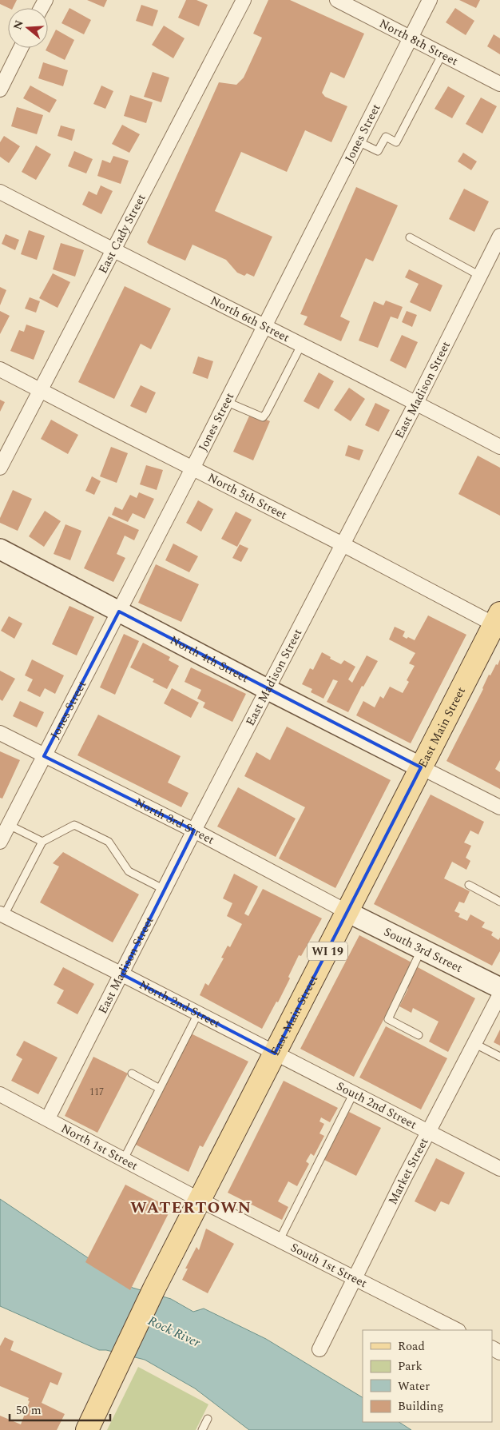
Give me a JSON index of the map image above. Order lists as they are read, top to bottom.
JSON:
{
  "streets": {
    "main road": ["East Main Street", "WI 19"],
    "street": [
      "North 8th Street",
      "Jones Street",
      "East Cady Street",
      "North 6th Street",
      "East Madison Street",
      "North 5th Street",
      "North 4th Street",
      "North 3rd Street",
      "South 3rd Street",
      "North 2nd Street",
      "South 2nd Street",
      "North 1st Street",
      "Market Street",
      "South 1st Street"
    ]
  },
  "crossings": [
    ["North 8th Street", "Jones Street"],
    ["Jones Street", "North 6th Street"],
    ["Jones Street", "North 5th Street"],
    ["Jones Street", "North 4th Street"],
    ["Jones Street", "North 3rd Street"],
    ["East Cady Street", "North 6th Street"],
    ["East Cady Street", "North 5th Street"],
    ["North 6th Street", "East Madison Street"],
    ["East Madison Street", "North 5th Street"],
    ["East Madison Street", "North 4th Street"],
    ["East Madison Street", "North 3rd Street"],
    ["East Madison Street", "North 2nd Street"],
    ["East Madison Street", "North 1st Street"],
    ["North 5th Street", "East Main Street"],
    ["North 4th Street", "East Main Street"],
    ["East Main Street", "North 3rd Street"],
    ["East Main Street", "South 3rd Street"],
    ["East Main Street", "North 2nd Street"],
    ["East Main Street", "South 2nd Street"],
    ["East Main Street", "North 1st Street"],
    ["East Main Street", "South 1st Street"],
    ["North 3rd Street", "South 3rd Street"],
    ["North 2nd Street", "South 2nd Street"],
    ["South 2nd Street", "Market Street"],
    ["North 1st Street", "South 1st Street"],
    ["Market Street", "South 1st Street"]
  ],
  "districts": ["WATERTOWN"],
  "water": ["Rock River"],
  "house_numbers": ["117"],
  "legend": [
    "Road",
    "Park",
    "Water",
    "Building"
  ],
  "scale_bar": "50 m",
  "north": "left"
}
